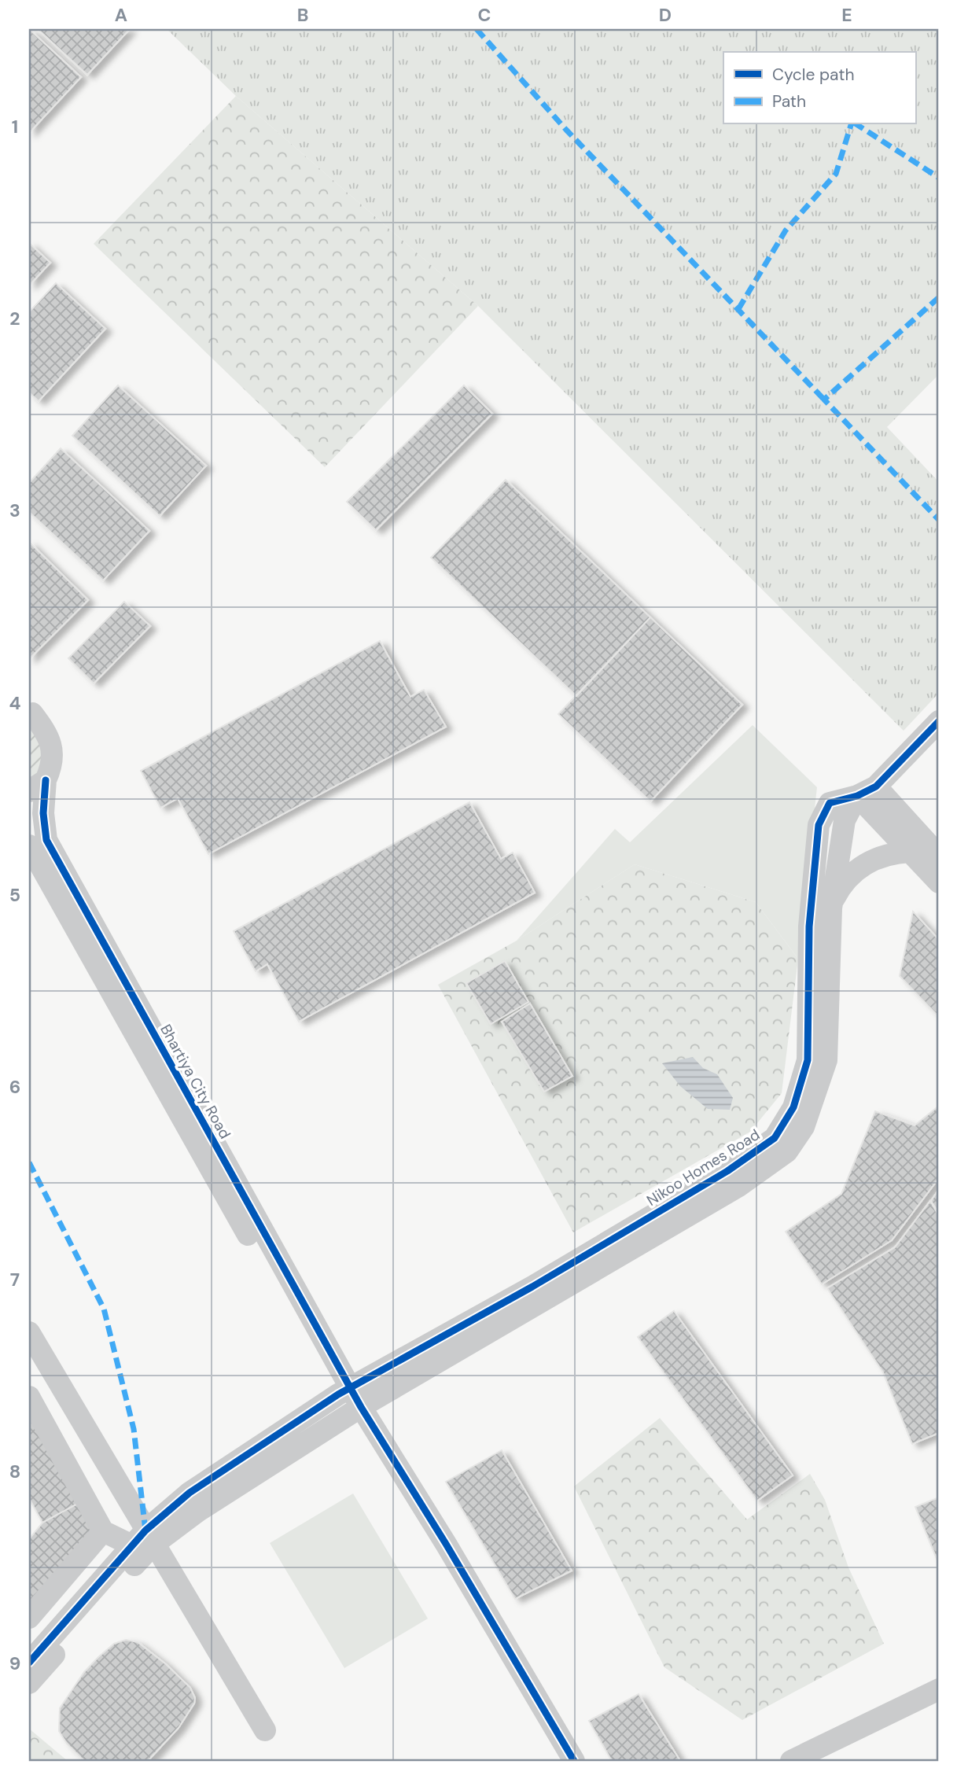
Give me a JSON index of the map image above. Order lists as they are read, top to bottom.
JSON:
{
  "streets": {
    "street": ["Bhartiya City Road", "Nikoo Homes Road"]
  },
  "crossings": [
    ["Bhartiya City Road", "Nikoo Homes Road"]
  ],
  "legend": ["Cycle path", "Path"],
  "grid": {
    "columns": [
      "A",
      "B",
      "C",
      "D",
      "E"
    ],
    "rows": [
      "1",
      "2",
      "3",
      "4",
      "5",
      "6",
      "7",
      "8",
      "9"
    ]
  }
}
